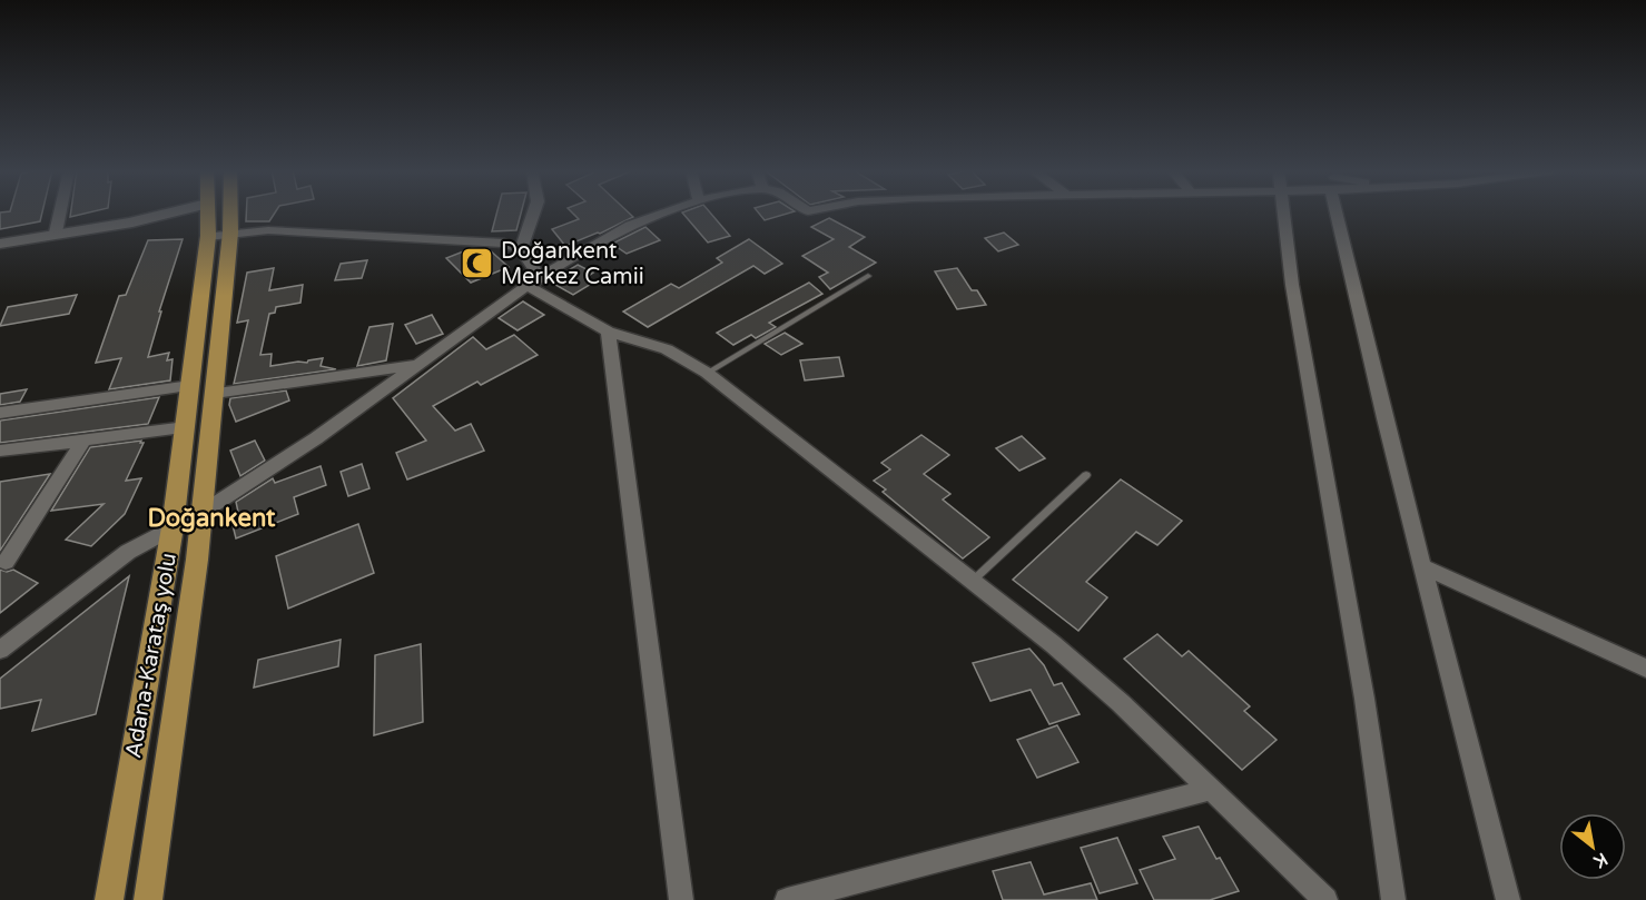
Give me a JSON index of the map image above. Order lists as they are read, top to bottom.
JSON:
{
  "streets": {
    "main road": ["Adana-Karataş yolu"]
  },
  "districts": ["Doğankent"],
  "places": {
    "mosque": ["Doğankent Merkez Camii"]
  },
  "north": "bottom right"
}
